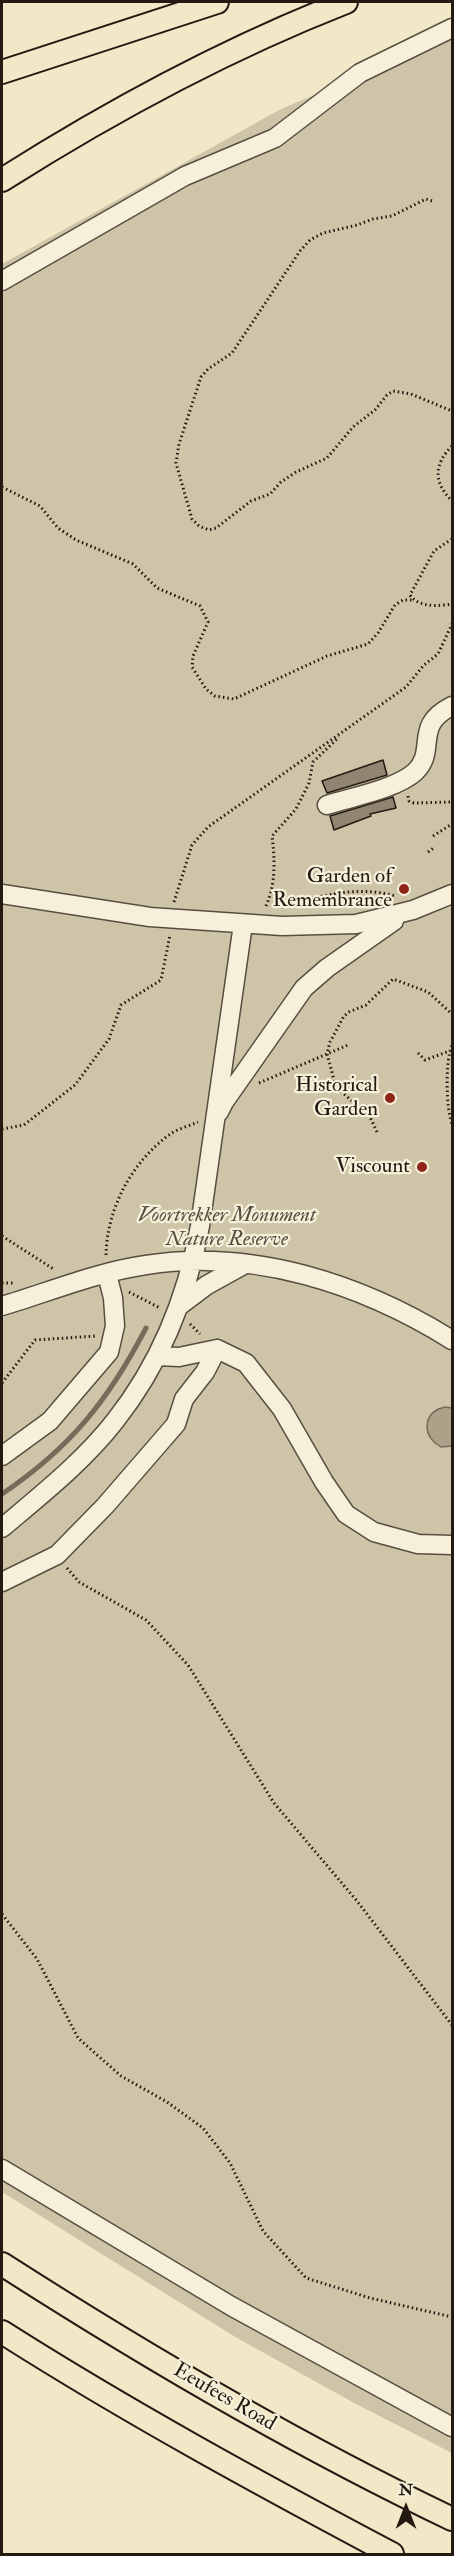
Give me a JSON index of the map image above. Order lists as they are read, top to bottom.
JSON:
{
  "streets": {
    "main road": ["Eeufees Road"]
  },
  "parks": ["Voortrekker Monument Nature Reserve"],
  "places": ["Garden of Remembrance", "Historical Garden", "Viscount"],
  "north": "top"
}
